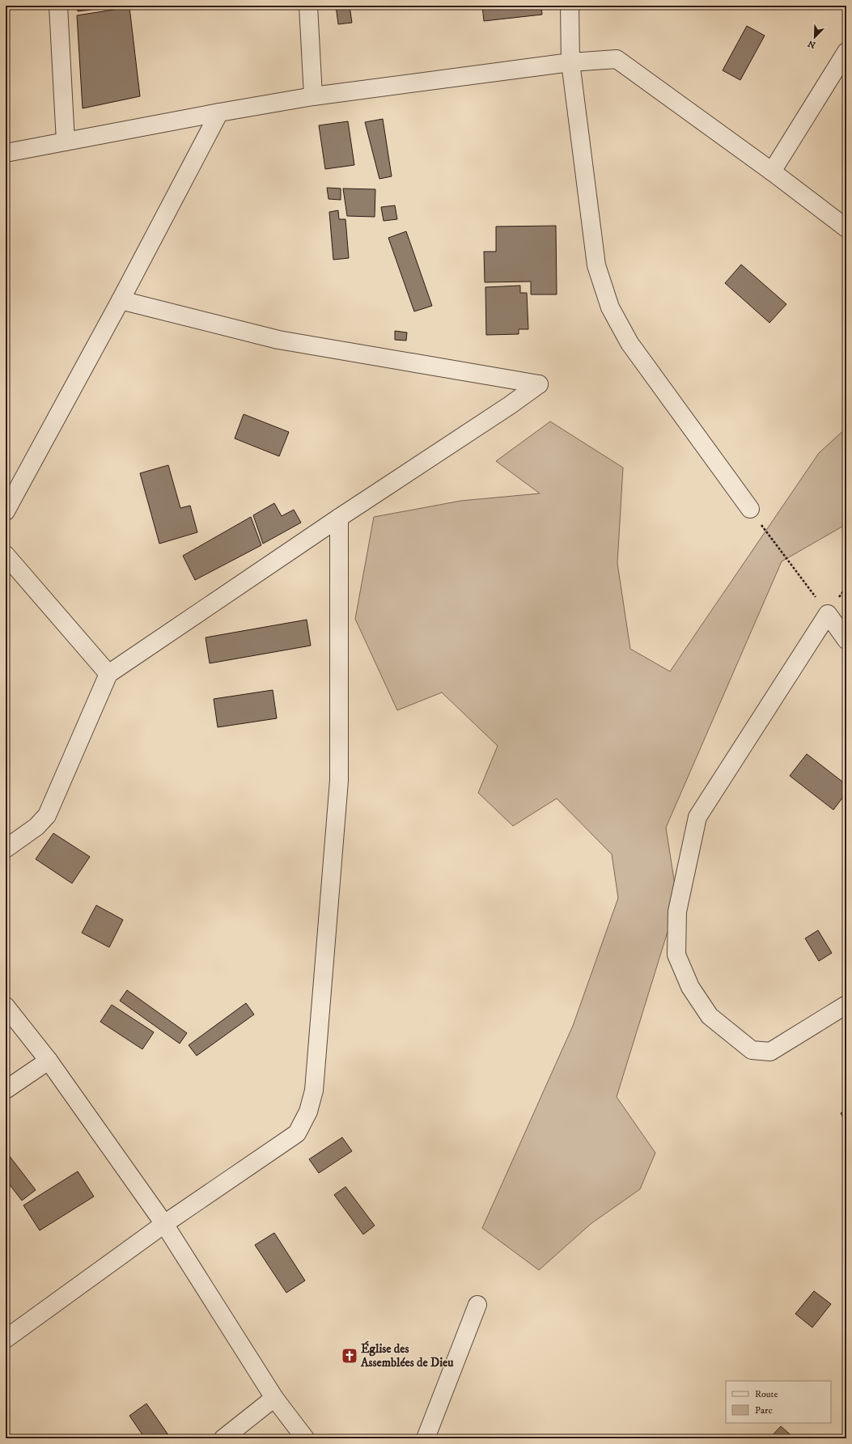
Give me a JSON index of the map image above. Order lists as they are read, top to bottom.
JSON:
{
  "places": {
    "church": ["Église des Assemblées de Dieu"]
  },
  "legend": ["Route", "Parc"],
  "north": "bottom left"
}
